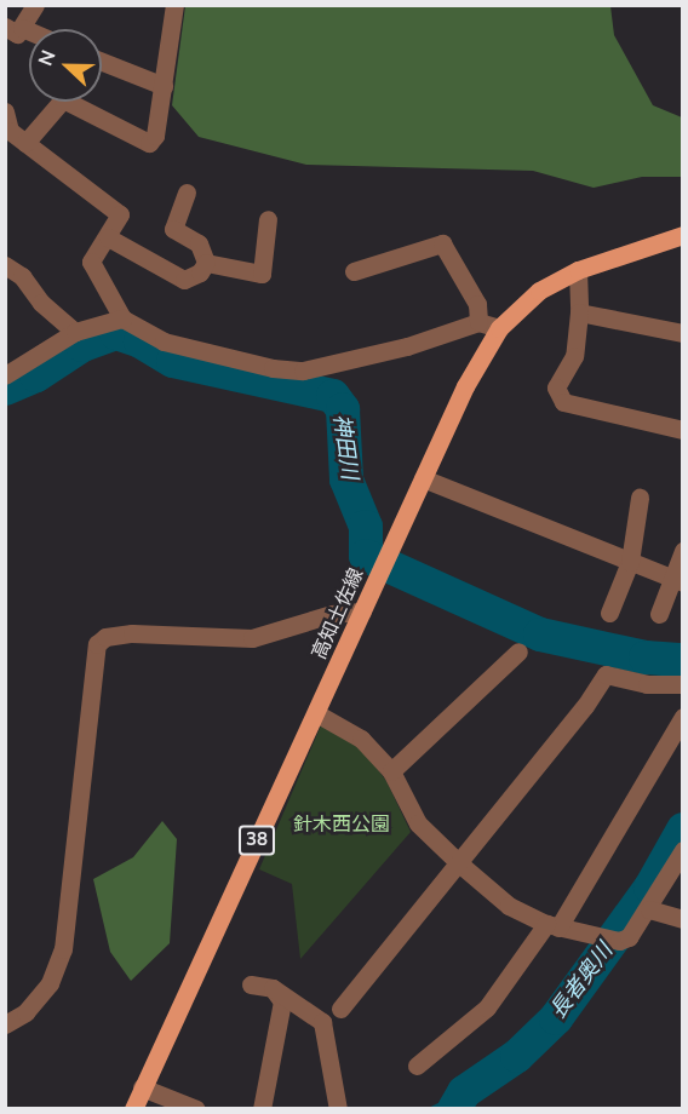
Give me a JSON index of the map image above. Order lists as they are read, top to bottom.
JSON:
{
  "streets": {
    "main road": ["高知土佐線", "38"]
  },
  "water": ["神田川", "長者奥川"],
  "parks": ["針木西公園"],
  "north": "left"
}
